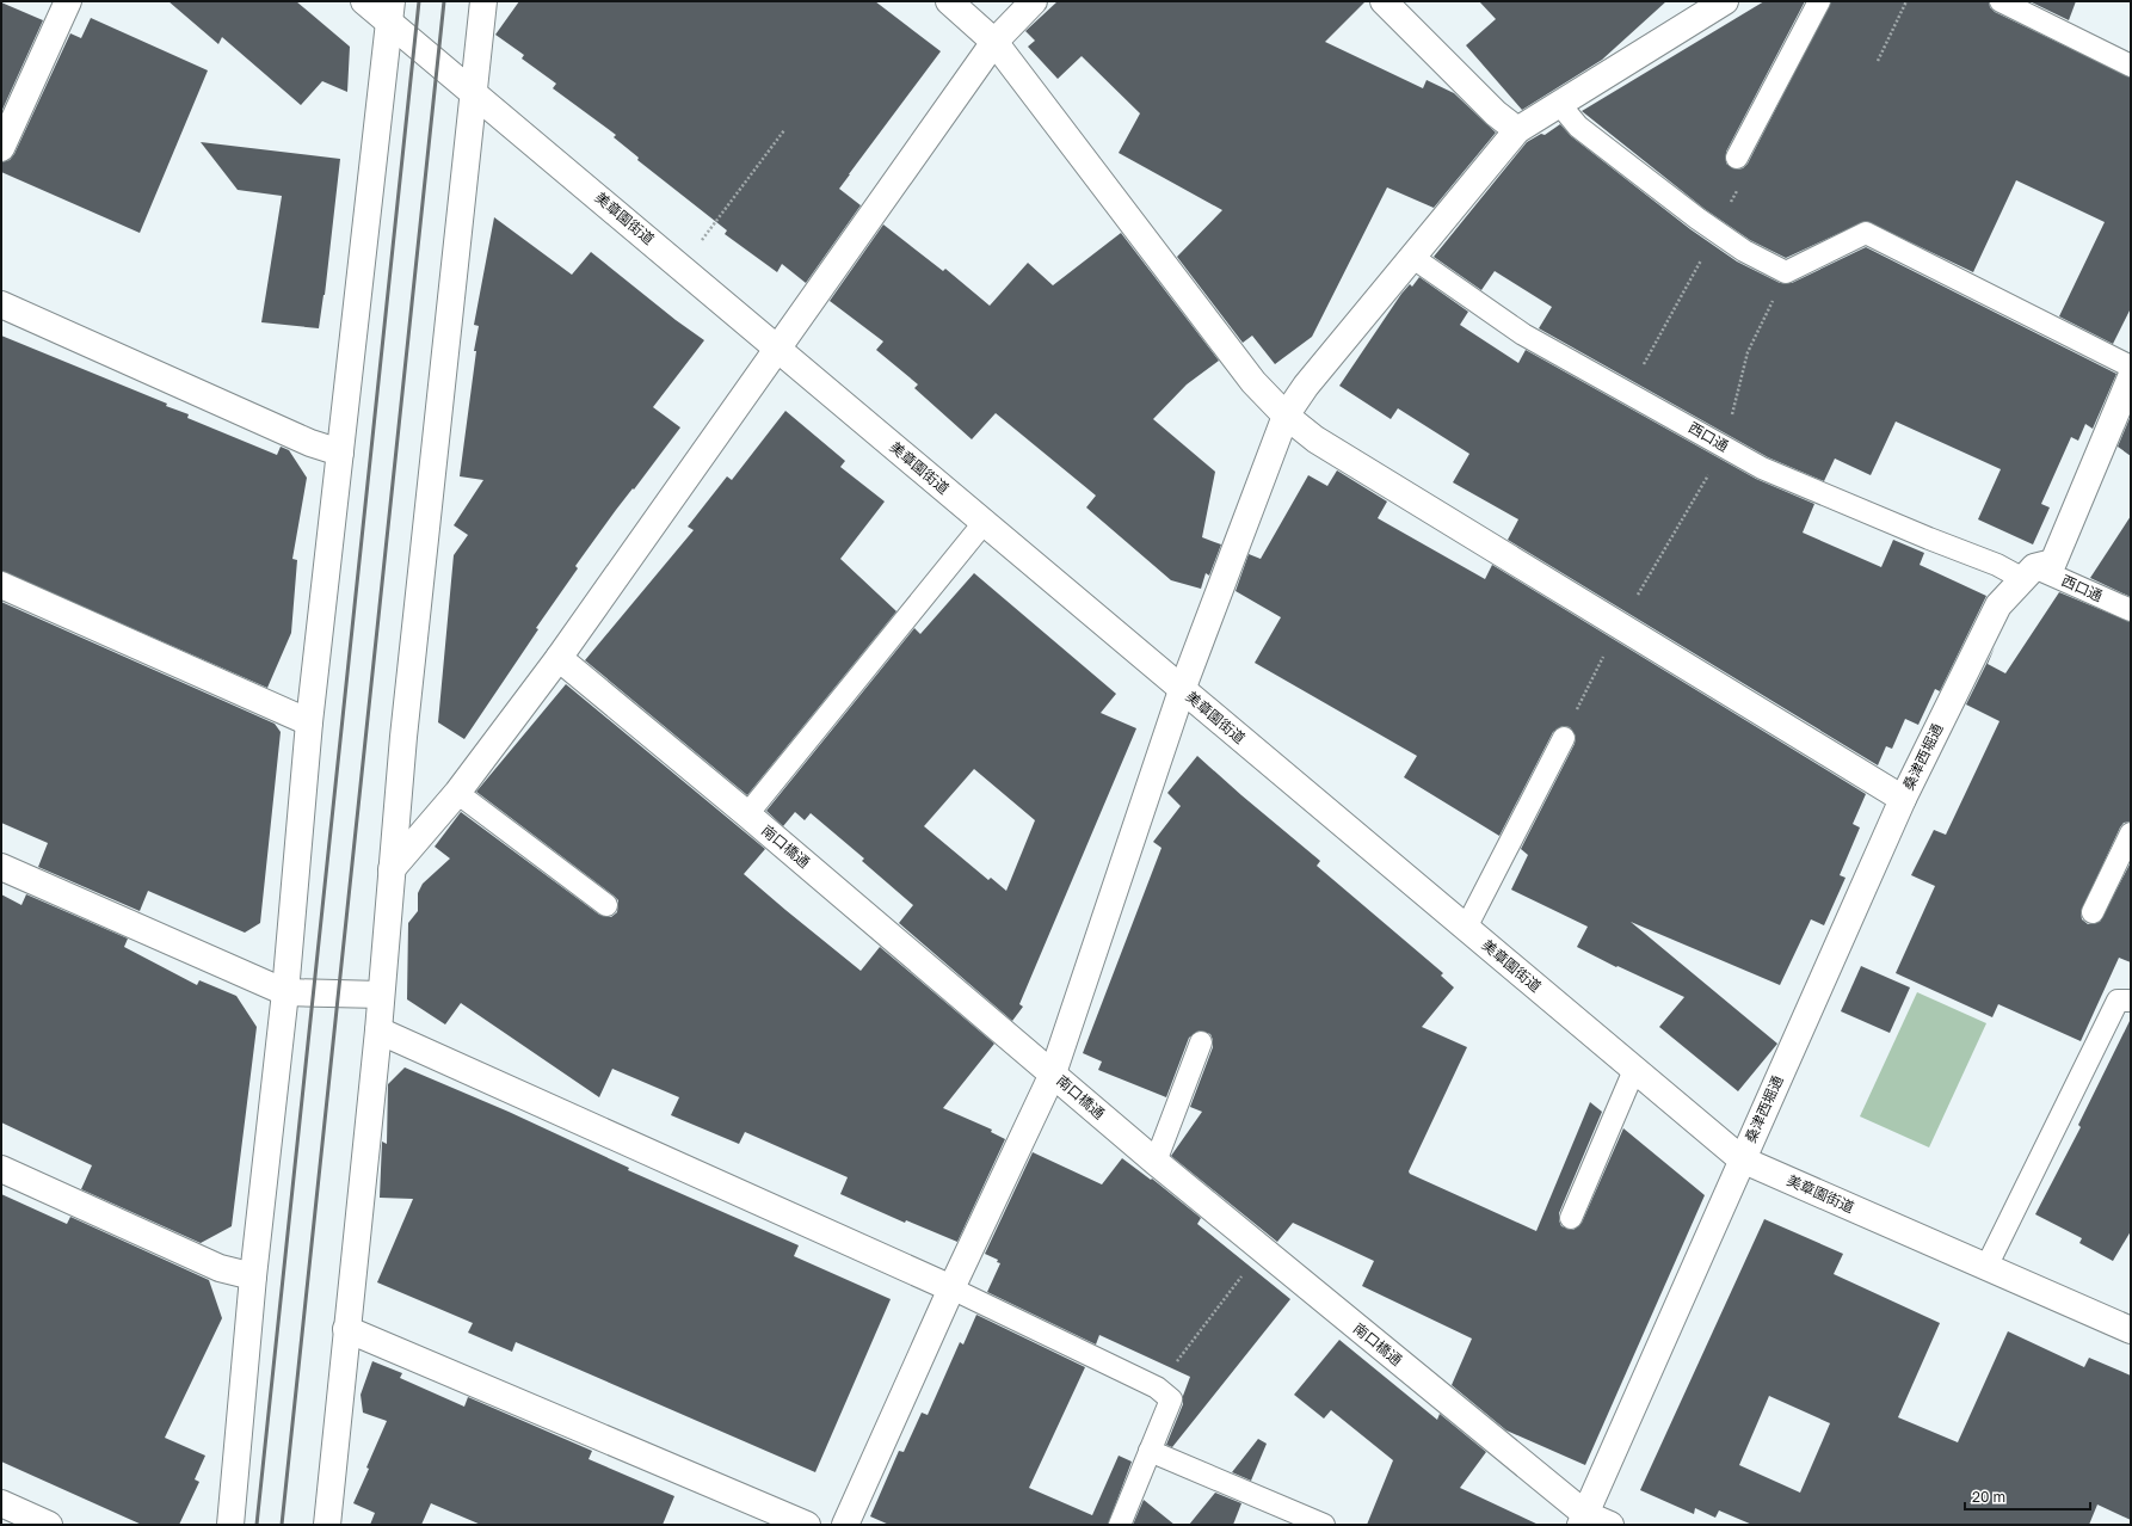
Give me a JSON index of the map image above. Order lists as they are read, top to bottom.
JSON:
{
  "streets": {
    "street": ["美章園街道", "桑津西堀通", "南口橋通"],
    "lane": ["西口通"]
  },
  "crossings": [
    ["美章園街道", "桑津西堀通"],
    ["西口通", "桑津西堀通"],
    ["桑津西堀通", "南口橋通"]
  ],
  "scale_bar": "20 m"
}
